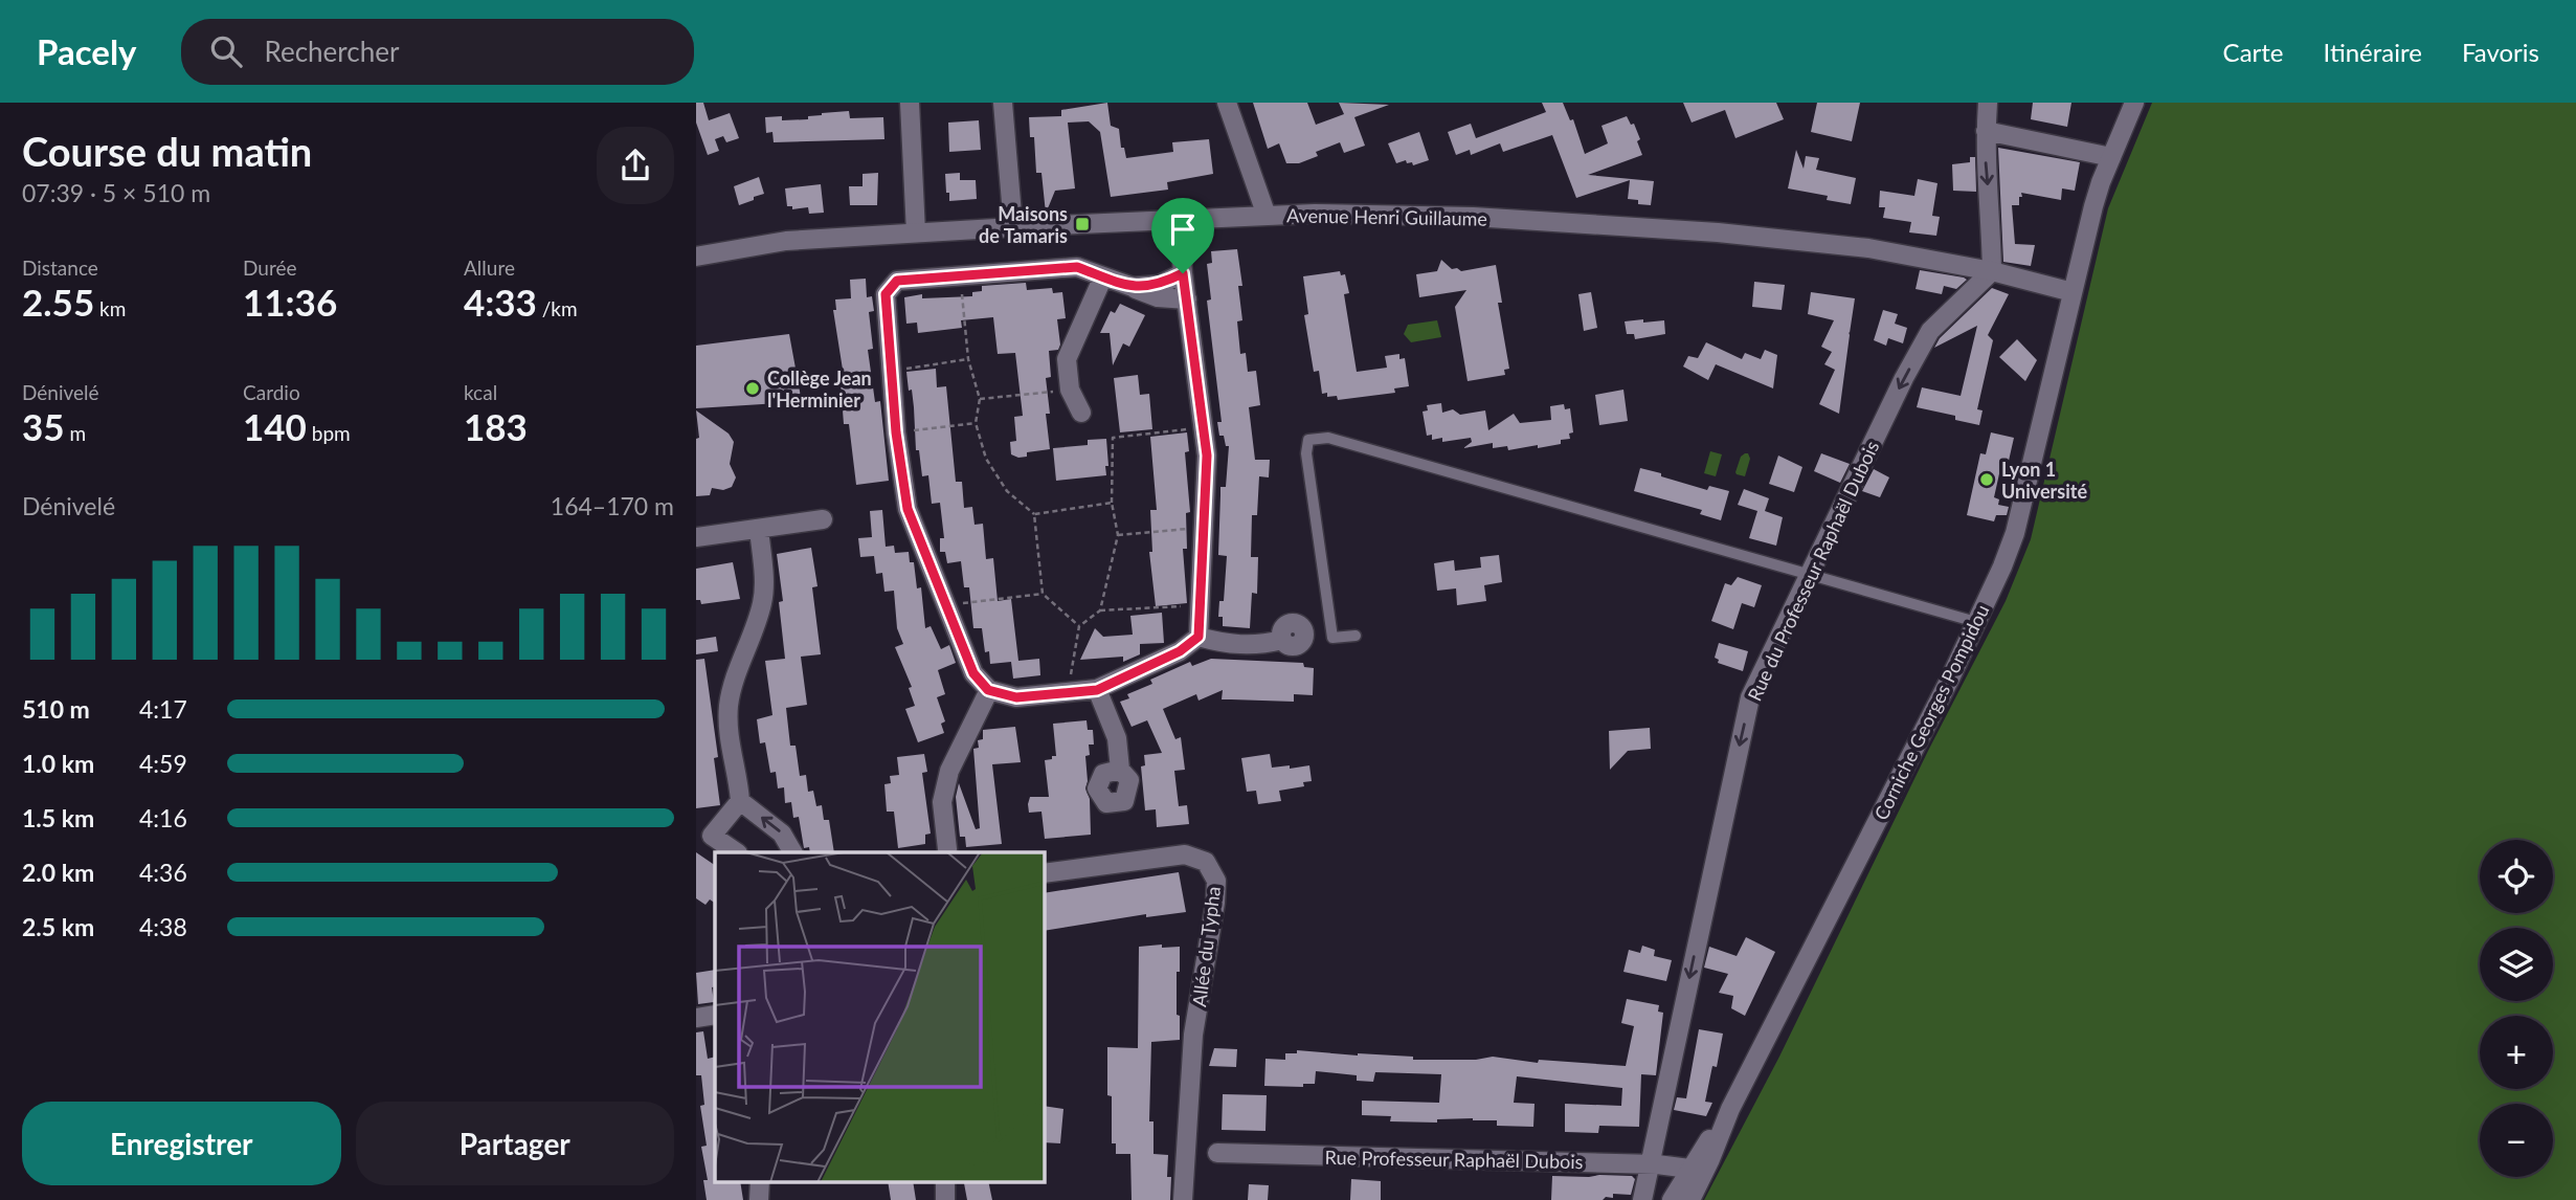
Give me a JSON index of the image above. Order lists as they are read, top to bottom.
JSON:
{
  "streets": {
    "street": [
      "Avenue Henri Guillaume",
      "Rue du Professeur Raphaël Dubois",
      "Corniche Georges Pompidou",
      "Allée du Typha",
      "Rue Professeur Raphaël Dubois"
    ]
  },
  "crossings": [
    ["Avenue Henri Guillaume", "Rue du Professeur Raphaël Dubois"],
    ["Avenue Henri Guillaume", "Corniche Georges Pompidou"],
    ["Rue du Professeur Raphaël Dubois", "Rue Professeur Raphaël Dubois"],
    ["Corniche Georges Pompidou", "Rue Professeur Raphaël Dubois"]
  ],
  "one_way": ["Rue du Professeur Raphaël Dubois"],
  "places": {
    "transit": ["Maisons de Tamaris"],
    "other": ["Collège Jean l'Herminier", "Lyon 1 Université"]
  },
  "page": {
    "header": "Pacely",
    "search": "Rechercher",
    "nav": ["Carte", "Itinéraire", "Favoris"],
    "heading": ["Course du matin", "07:39 · 5 × 510 m"],
    "stats": [
      ["Distance", "2.55 km"],
      ["Durée", "11:36"],
      ["Allure", "4:33 /km"],
      ["Dénivelé", "35 m"],
      ["Cardio", "140 bpm"],
      ["kcal", "183"]
    ],
    "chart": ["Dénivelé", "164–170 m"],
    "list": [
      {
        "name": "510 m",
        "note": "4:17"
      },
      {
        "name": "1.0 km",
        "note": "4:59"
      },
      {
        "name": "1.5 km",
        "note": "4:16"
      },
      {
        "name": "2.0 km",
        "note": "4:36"
      },
      {
        "name": "2.5 km",
        "note": "4:38"
      }
    ],
    "map_buttons": ["+", "−"],
    "buttons": ["Enregistrer", "Partager"]
  }
}
